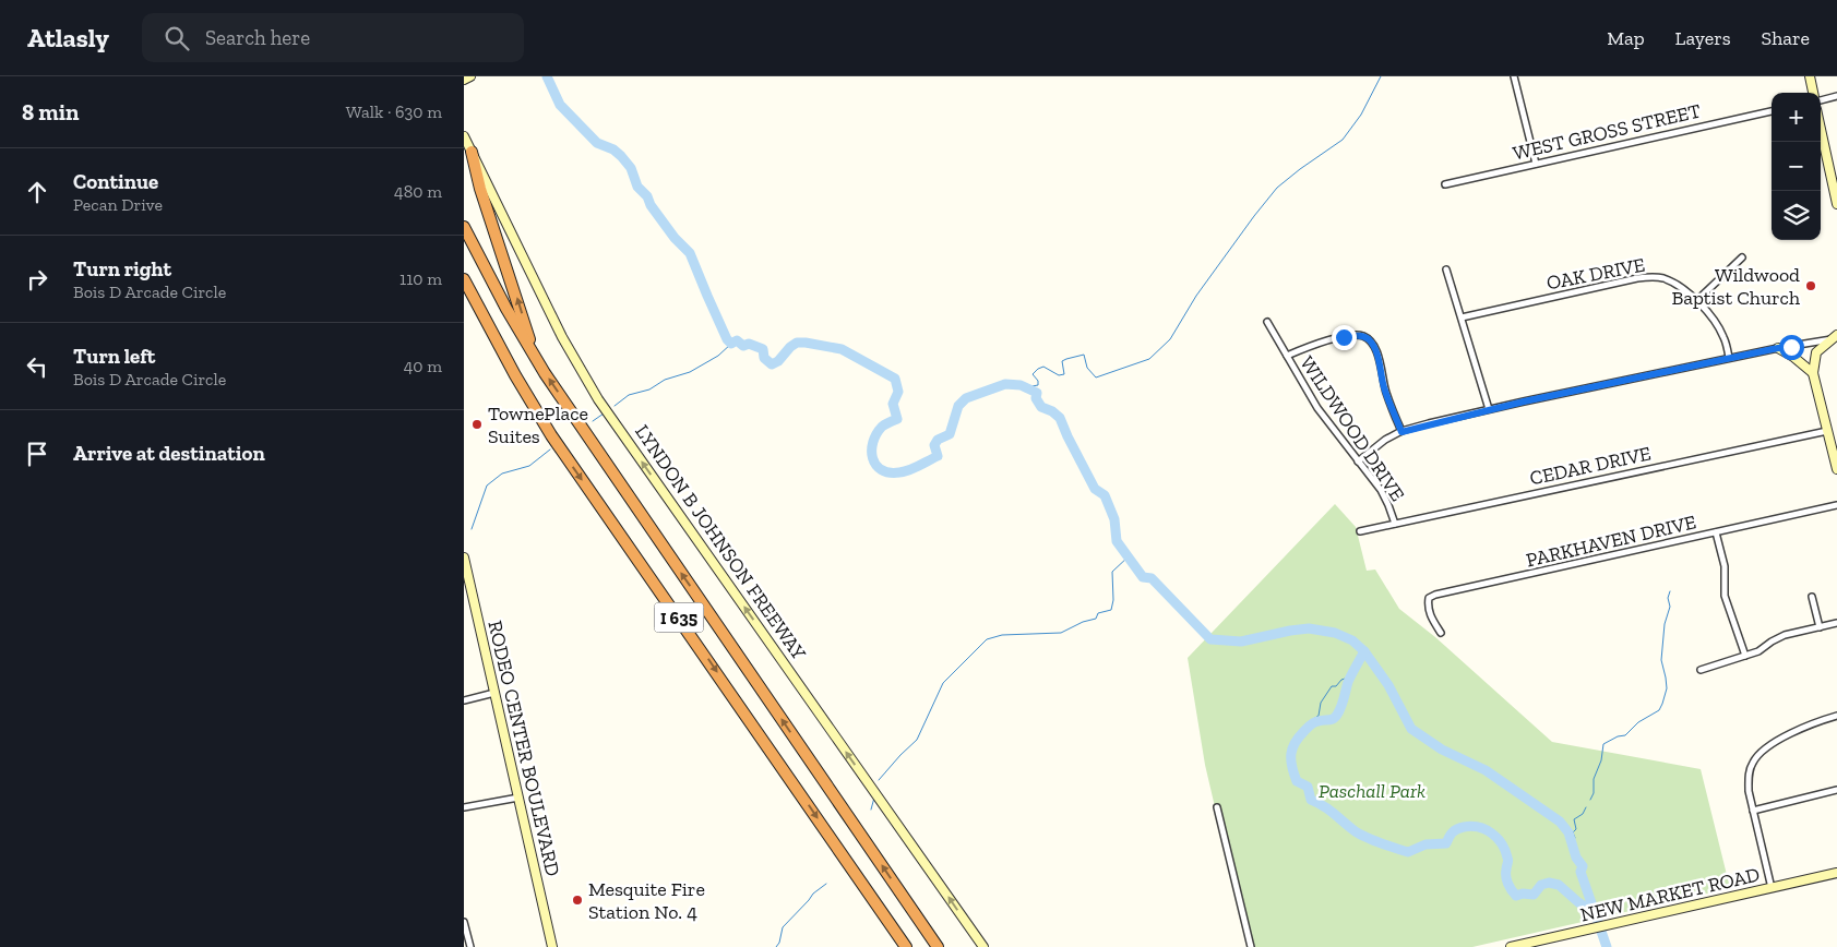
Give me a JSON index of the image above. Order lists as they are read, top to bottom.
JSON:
{
  "streets": {
    "highway": ["I 635"],
    "street": [
      "WEST GROSS STREET",
      "OAK DRIVE",
      "WILDWOOD DRIVE",
      "CEDAR DRIVE",
      "PARKHAVEN DRIVE",
      "LYNDON B JOHNSON FREEWAY",
      "RODEO CENTER BOULEVARD",
      "NEW MARKET ROAD"
    ]
  },
  "crossings": [
    ["WILDWOOD DRIVE", "CEDAR DRIVE"]
  ],
  "one_way": ["LYNDON B JOHNSON FREEWAY"],
  "parks": ["Paschall Park"],
  "places": ["Wildwood Baptist Church", "TownePlace Suites", "Mesquite Fire Station No. 4"],
  "page": {
    "header": "Atlasly",
    "search": "Search here",
    "nav": ["Map", "Layers", "Share"],
    "heading": ["8 min", "Walk · 630 m"],
    "map_buttons": ["+", "−"],
    "list": [
      ["Continue", "Pecan Drive", "480 m"],
      ["Turn right", "Bois D Arcade Circle", "110 m"],
      ["Turn left", "Bois D Arcade Circle", "40 m"],
      "Arrive at destination"
    ]
  }
}
